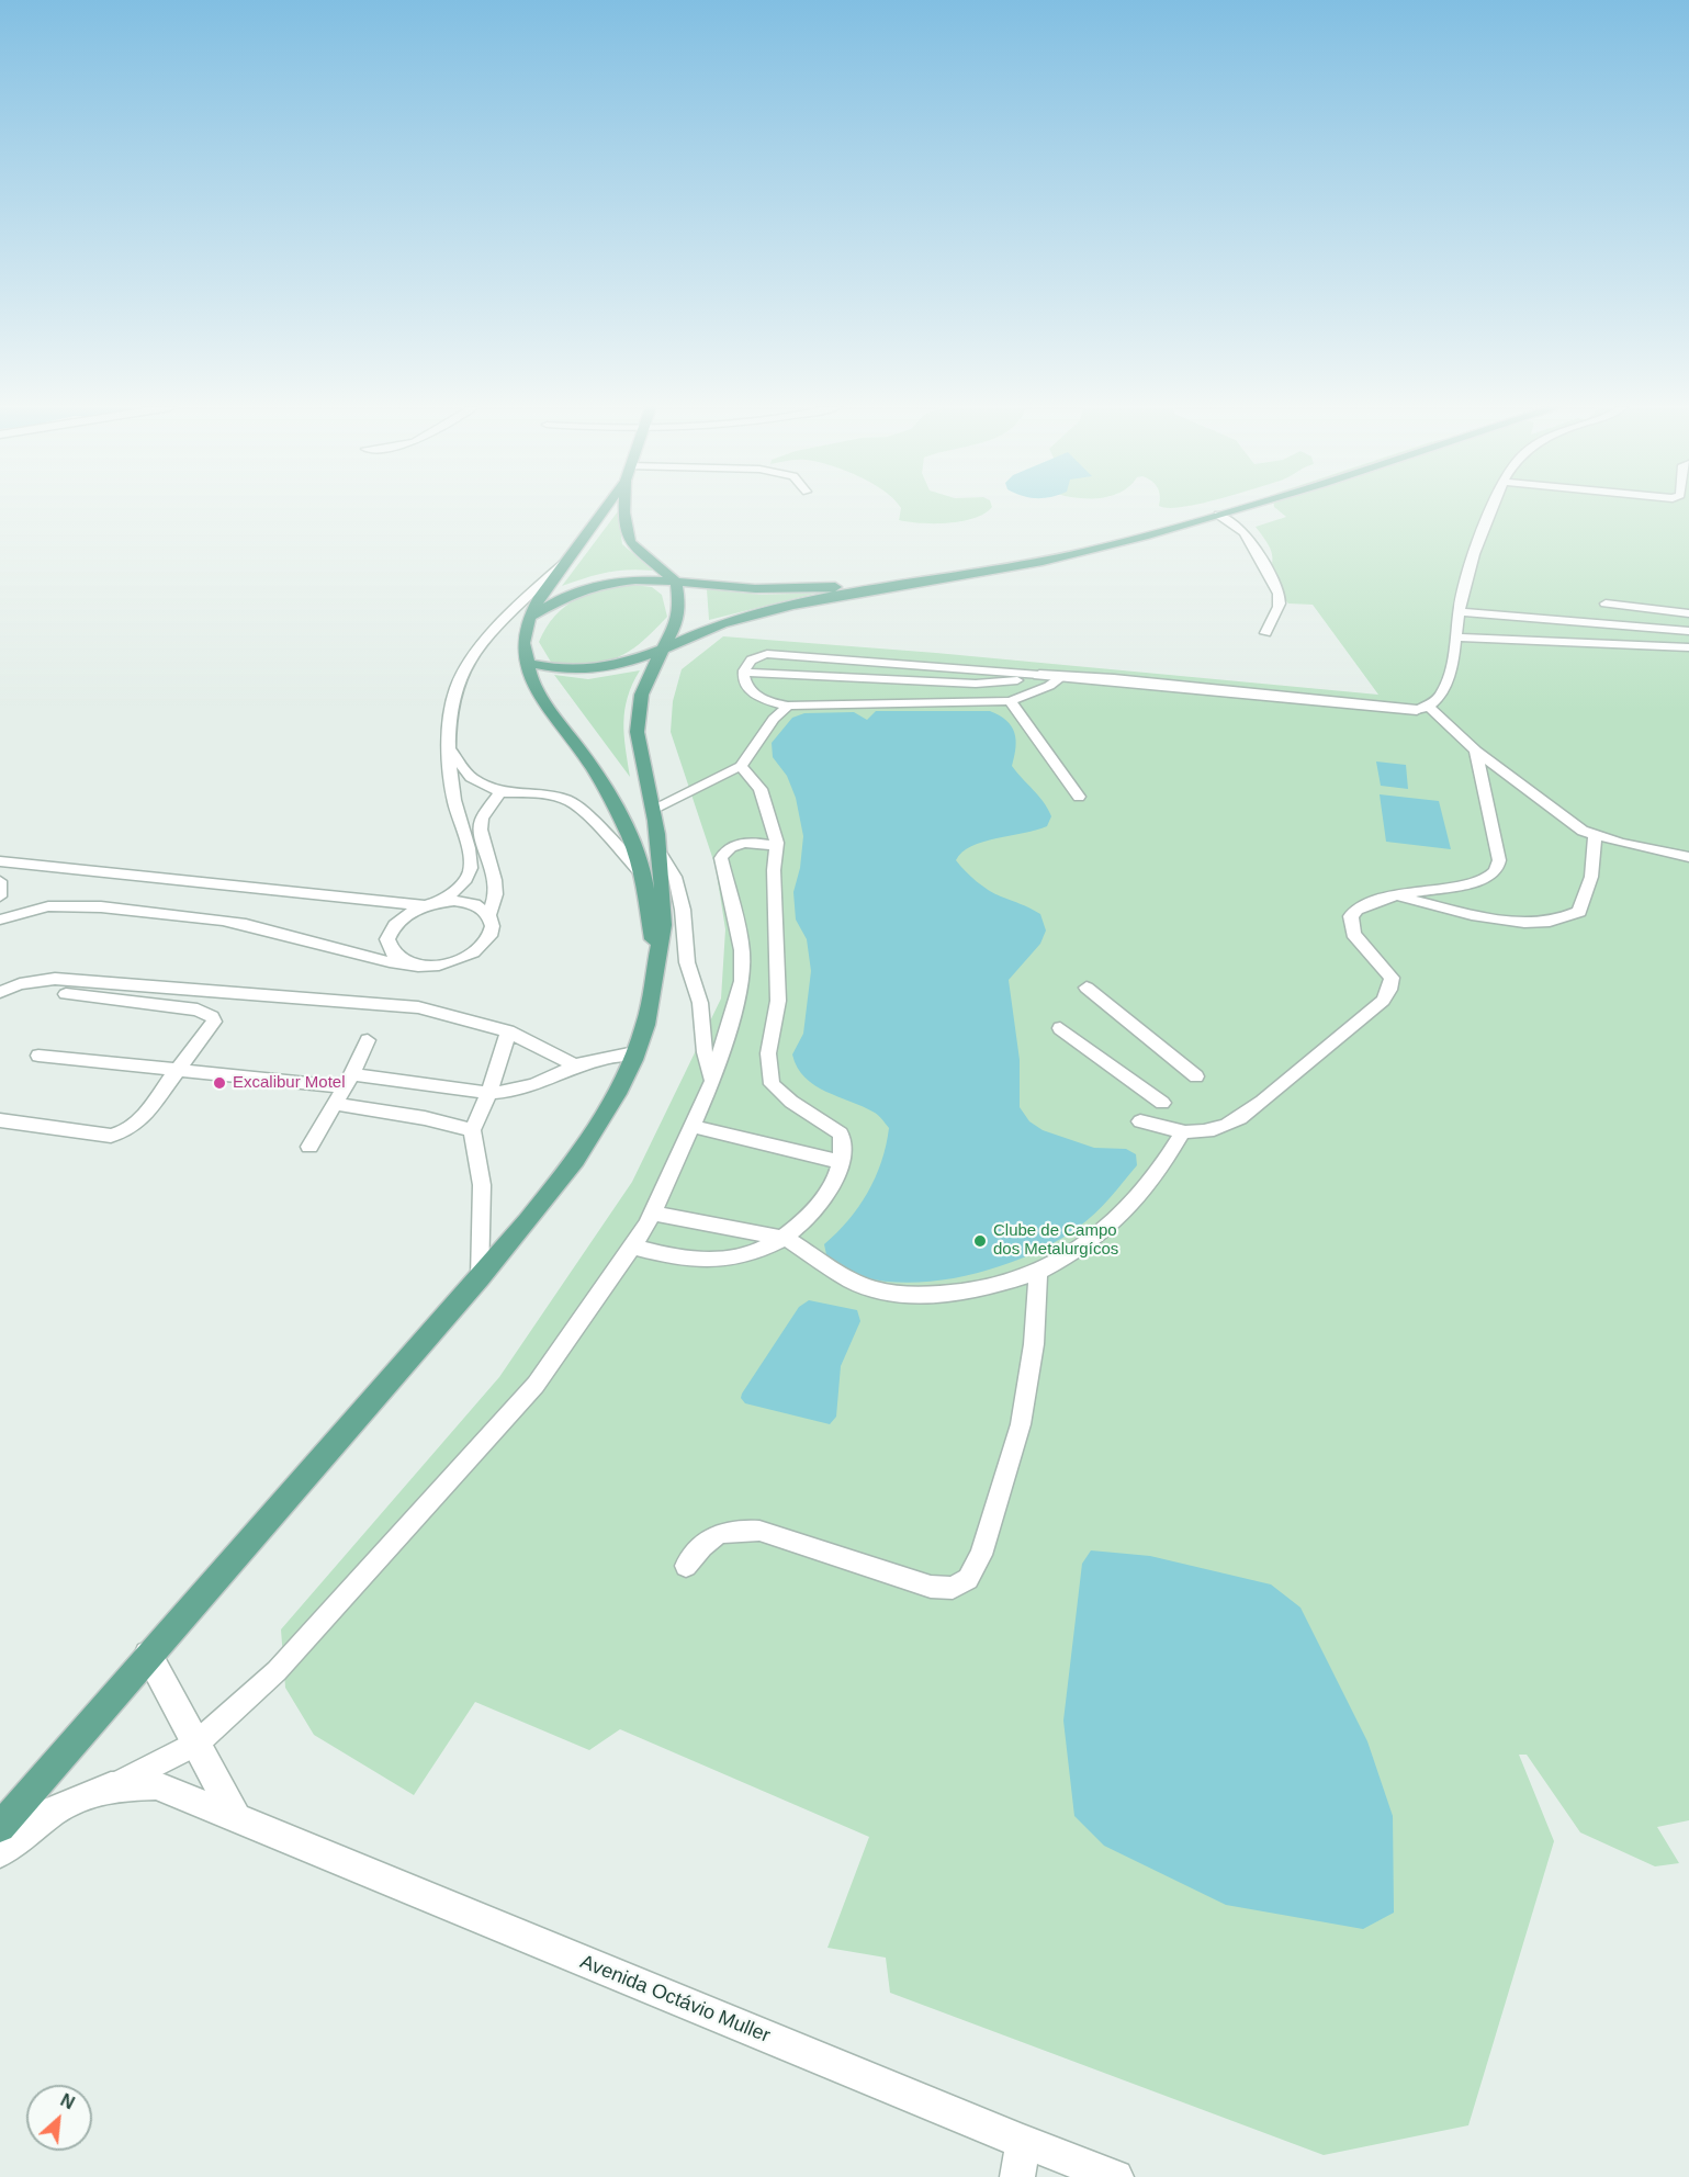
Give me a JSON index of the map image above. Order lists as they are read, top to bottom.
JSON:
{
  "streets": {
    "street": ["Avenida Octávio Muller"]
  },
  "places": ["Excalibur Motel", "Clube de Campo dos Metalurgícos"],
  "north": "top right"
}
